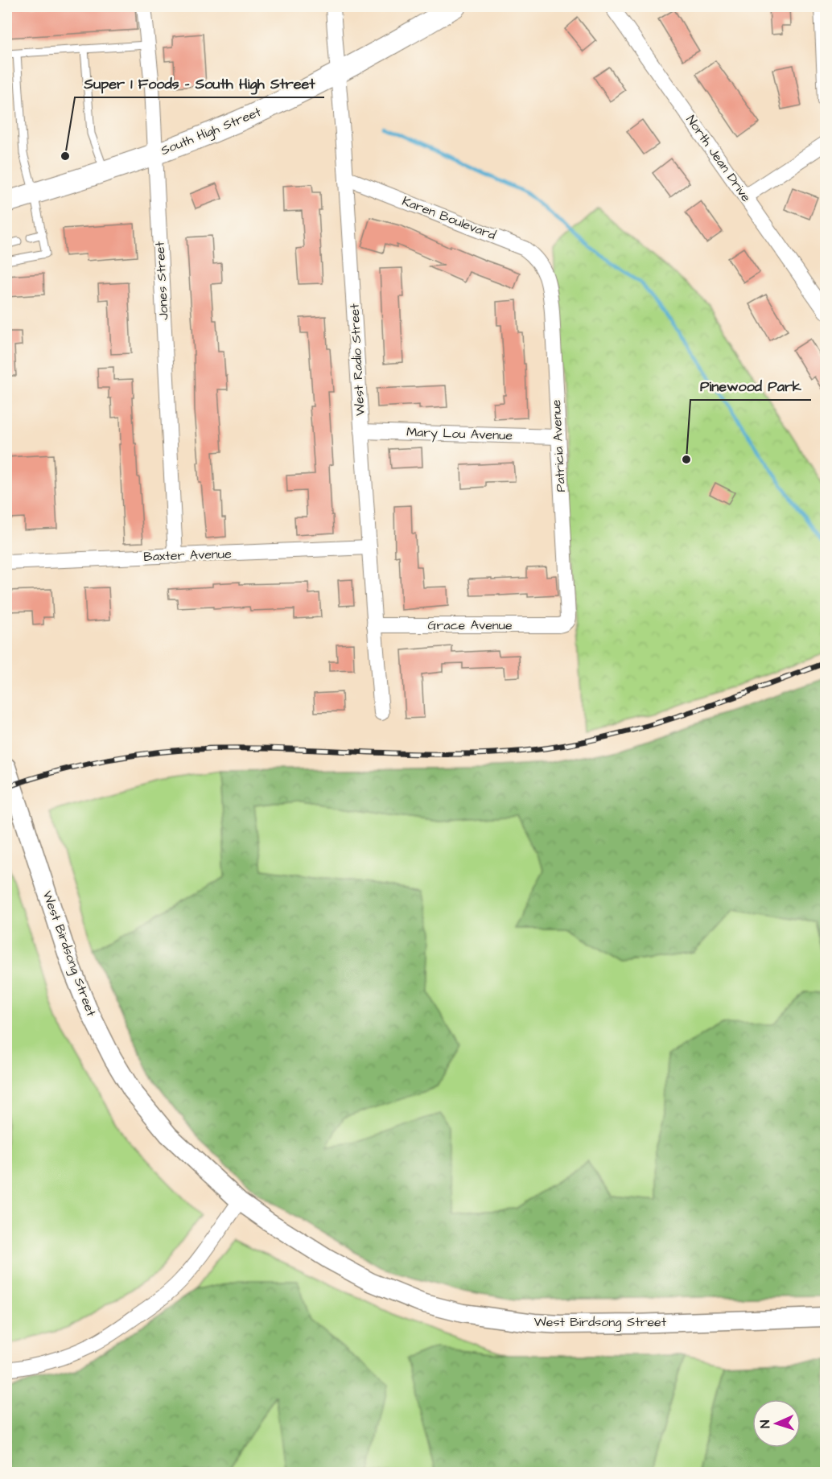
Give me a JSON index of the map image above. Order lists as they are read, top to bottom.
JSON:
{
  "streets": {
    "main road": ["South High Street"],
    "street": [
      "North Jean Drive",
      "Karen Boulevard",
      "Jones Street",
      "West Radio Street",
      "Mary Lou Avenue",
      "Patricia Avenue",
      "Baxter Avenue",
      "Grace Avenue",
      "West Birdsong Street"
    ]
  },
  "crossings": [
    ["South High Street", "Jones Street"],
    ["South High Street", "West Radio Street"],
    ["Karen Boulevard", "West Radio Street"],
    ["Karen Boulevard", "Patricia Avenue"],
    ["Jones Street", "Baxter Avenue"],
    ["West Radio Street", "Mary Lou Avenue"],
    ["West Radio Street", "Baxter Avenue"],
    ["West Radio Street", "Grace Avenue"],
    ["Mary Lou Avenue", "Patricia Avenue"],
    ["Patricia Avenue", "Grace Avenue"]
  ],
  "places": ["Super 1 Foods - South High Street", "Pinewood Park"],
  "north": "left"
}
